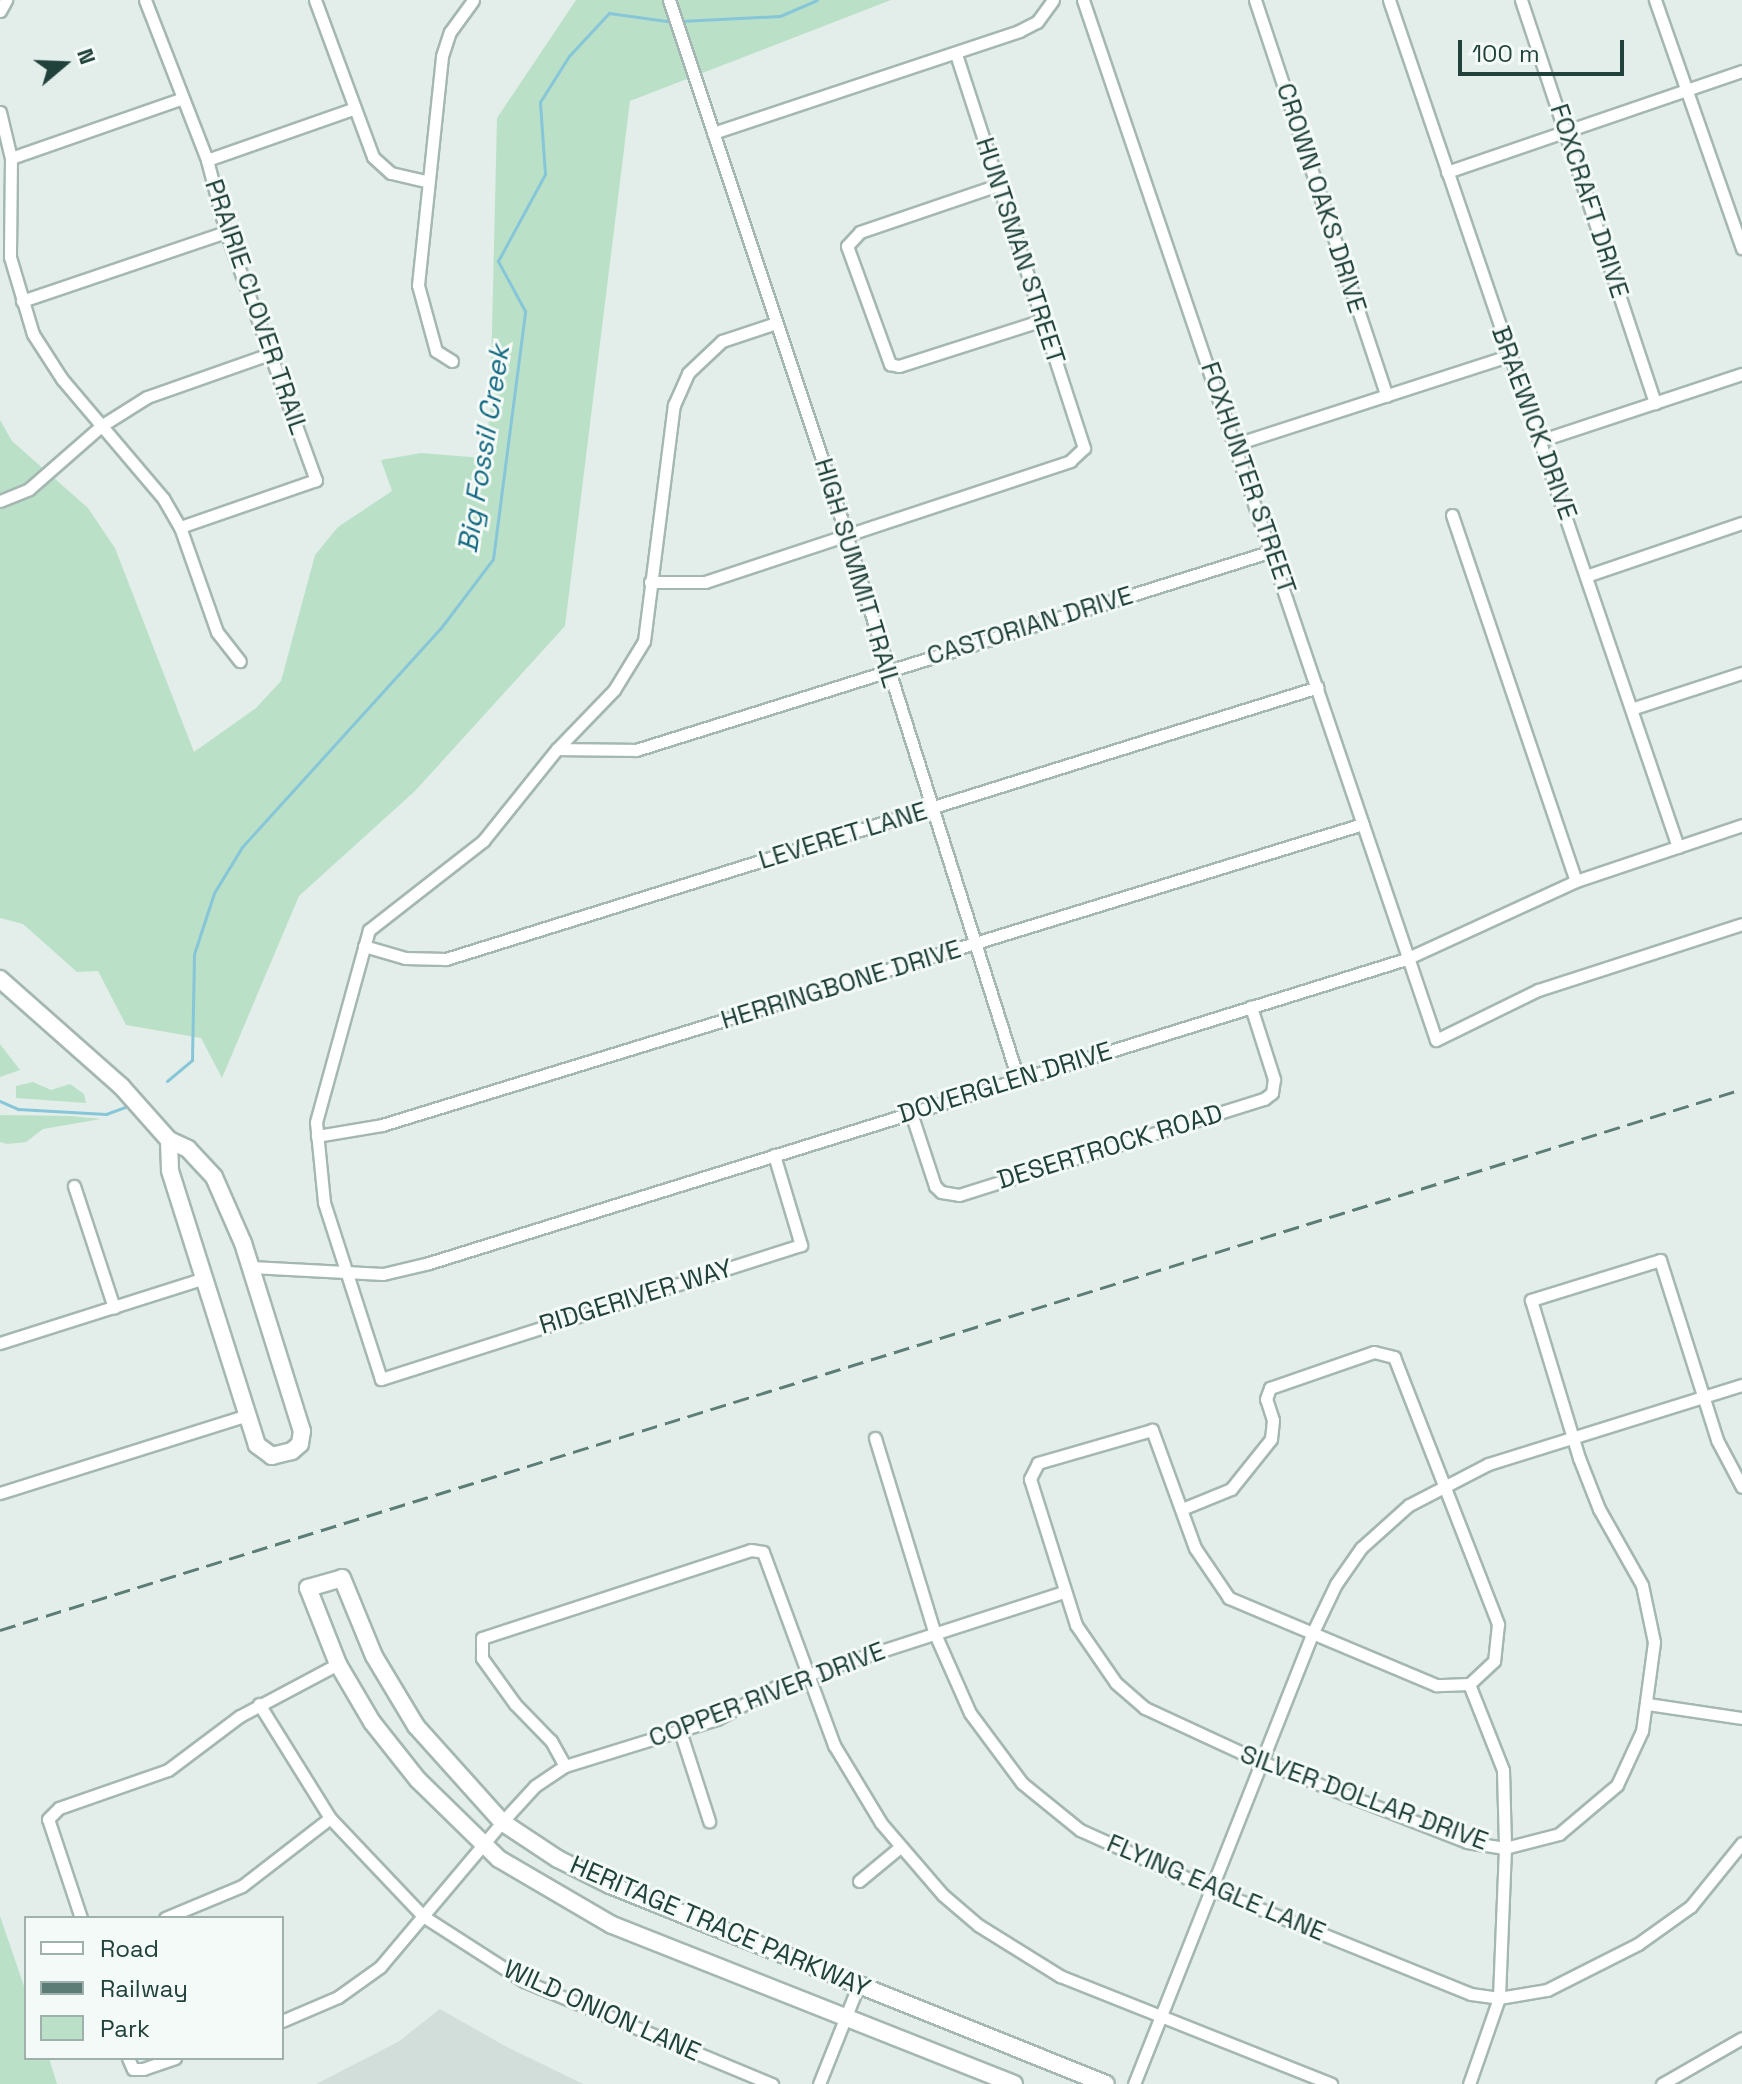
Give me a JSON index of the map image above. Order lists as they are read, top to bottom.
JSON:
{
  "streets": {
    "street": [
      "CROWN OAKS DRIVE",
      "FOXCRAFT DRIVE",
      "HUNTSMAN STREET",
      "PRAIRIE CLOVER TRAIL",
      "BRAEWICK DRIVE",
      "FOXHUNTER STREET",
      "HIGH SUMMIT TRAIL",
      "CASTORIAN DRIVE",
      "LEVERET LANE",
      "HERRINGBONE DRIVE",
      "DOVERGLEN DRIVE",
      "DESERTROCK ROAD",
      "RIDGERIVER WAY",
      "COPPER RIVER DRIVE",
      "SILVER DOLLAR DRIVE",
      "FLYING EAGLE LANE",
      "HERITAGE TRACE PARKWAY",
      "WILD ONION LANE"
    ]
  },
  "crossings": [
    ["HUNTSMAN STREET", "HIGH SUMMIT TRAIL"],
    ["BRAEWICK DRIVE", "DOVERGLEN DRIVE"],
    ["FOXHUNTER STREET", "CASTORIAN DRIVE"],
    ["FOXHUNTER STREET", "LEVERET LANE"],
    ["FOXHUNTER STREET", "HERRINGBONE DRIVE"],
    ["FOXHUNTER STREET", "DOVERGLEN DRIVE"],
    ["HIGH SUMMIT TRAIL", "CASTORIAN DRIVE"],
    ["HIGH SUMMIT TRAIL", "LEVERET LANE"],
    ["HIGH SUMMIT TRAIL", "HERRINGBONE DRIVE"],
    ["HIGH SUMMIT TRAIL", "DOVERGLEN DRIVE"],
    ["DOVERGLEN DRIVE", "DESERTROCK ROAD"],
    ["DOVERGLEN DRIVE", "RIDGERIVER WAY"],
    ["COPPER RIVER DRIVE", "SILVER DOLLAR DRIVE"],
    ["COPPER RIVER DRIVE", "FLYING EAGLE LANE"],
    ["COPPER RIVER DRIVE", "HERITAGE TRACE PARKWAY"],
    ["COPPER RIVER DRIVE", "WILD ONION LANE"]
  ],
  "water": ["Big Fossil Creek"],
  "legend": ["Road", "Railway", "Park"],
  "scale_bar": "100 m",
  "north": "right"
}
